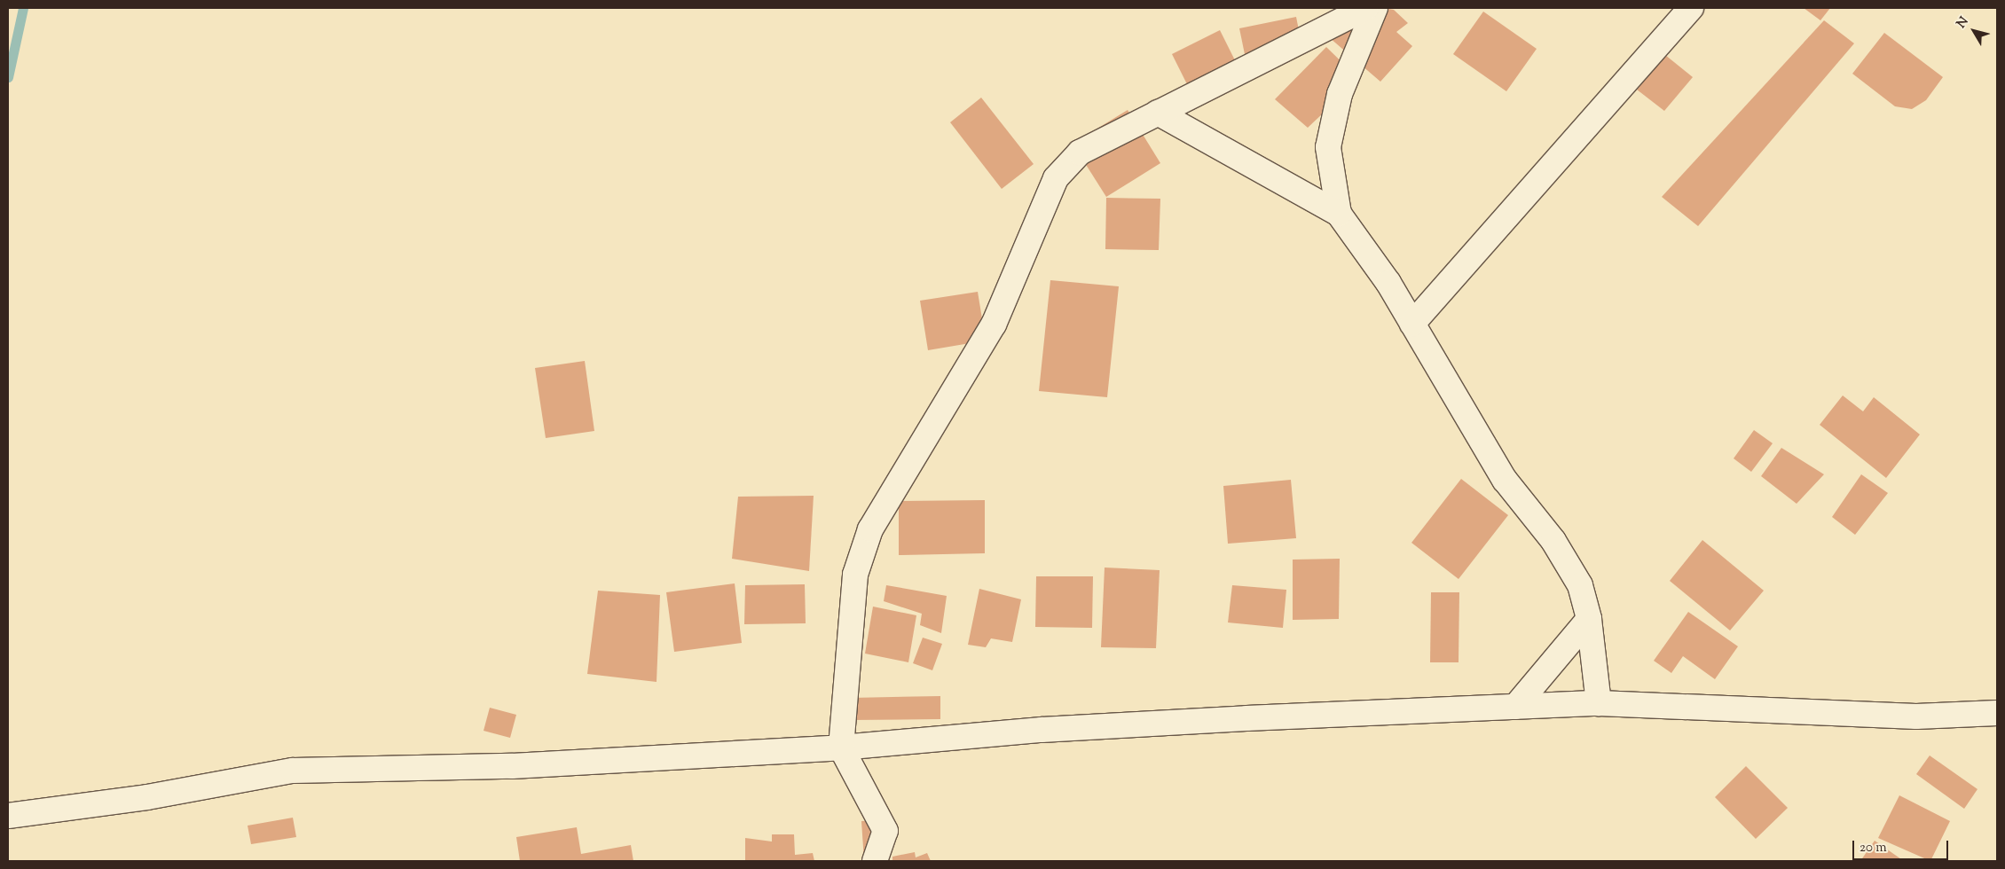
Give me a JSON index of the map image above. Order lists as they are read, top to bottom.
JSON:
{
  "scale_bar": "20 m",
  "north": "top left"
}
